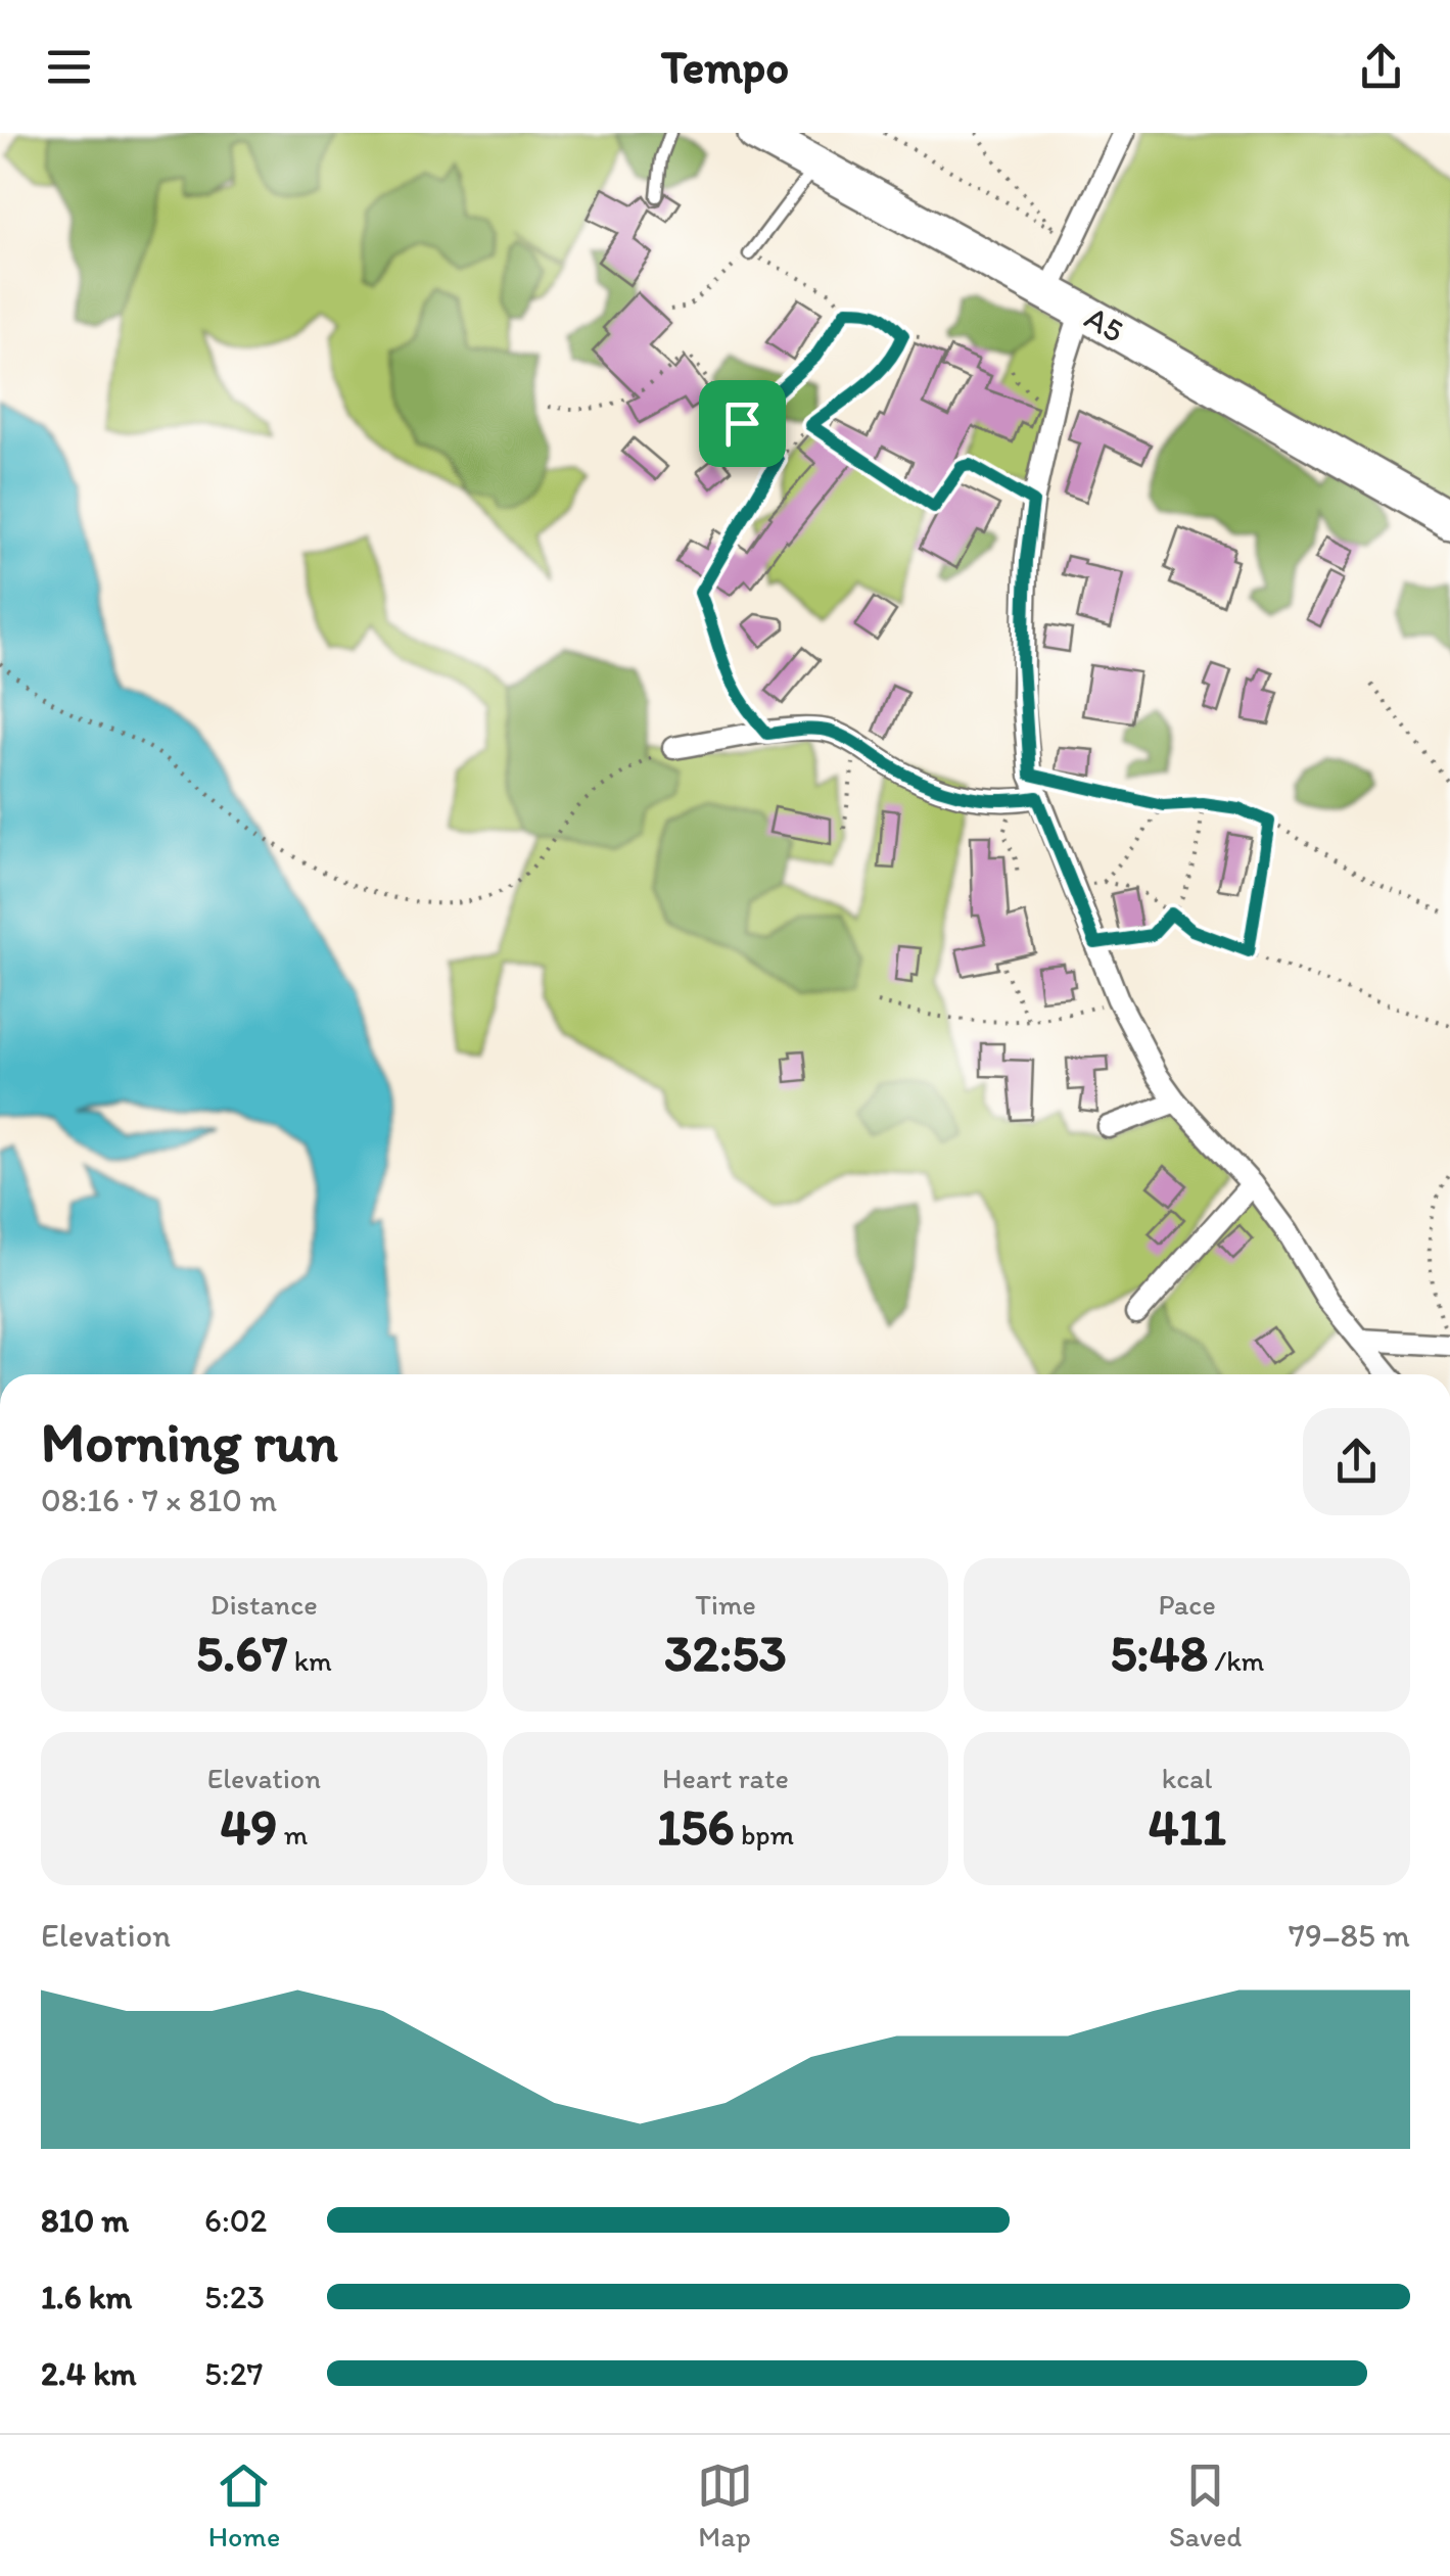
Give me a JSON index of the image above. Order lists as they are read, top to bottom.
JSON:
{
  "streets": {
    "highway": ["A5"]
  },
  "page": {
    "header": "Tempo",
    "heading": ["Morning run", "08:16 · 7 × 810 m"],
    "stats": [
      ["Distance", "5.67 km"],
      ["Time", "32:53"],
      ["Pace", "5:48 /km"],
      ["Elevation", "49 m"],
      ["Heart rate", "156 bpm"],
      ["kcal", "411"]
    ],
    "chart": ["Elevation", "79–85 m"],
    "list": [
      {
        "name": "810 m",
        "note": "6:02"
      },
      {
        "name": "1.6 km",
        "note": "5:23"
      },
      {
        "name": "2.4 km",
        "note": "5:27"
      }
    ],
    "tabs": ["Home", "Map", "Saved"]
  }
}
